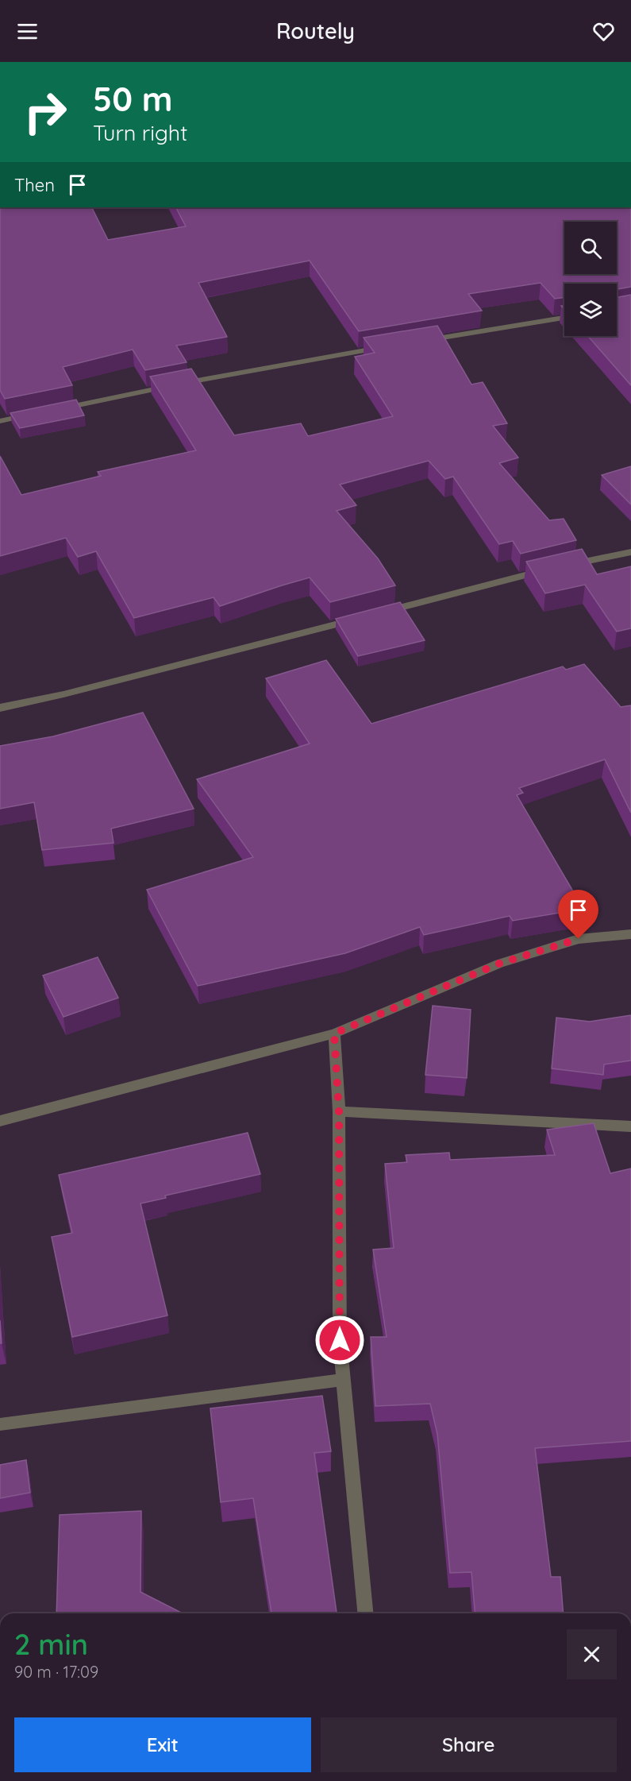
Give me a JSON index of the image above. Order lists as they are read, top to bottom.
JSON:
{
  "page": {
    "header": "Routely",
    "turn": ["50 m", "Turn right"],
    "then": "Then",
    "heading": ["2 min", "90 m · 17:09"],
    "buttons": ["Exit", "Share"]
  }
}
